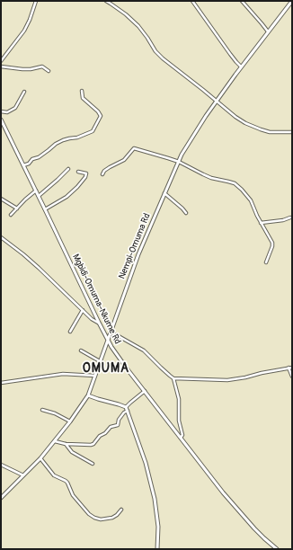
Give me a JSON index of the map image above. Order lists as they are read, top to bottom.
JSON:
{
  "streets": {
    "street": ["Nempi-Omuma Rd", "Mgbidi-Omuma-Nkume Rd"]
  },
  "crossings": [
    ["Nempi-Omuma Rd", "Mgbidi-Omuma-Nkume Rd"]
  ],
  "districts": ["OMUMA"]
}
